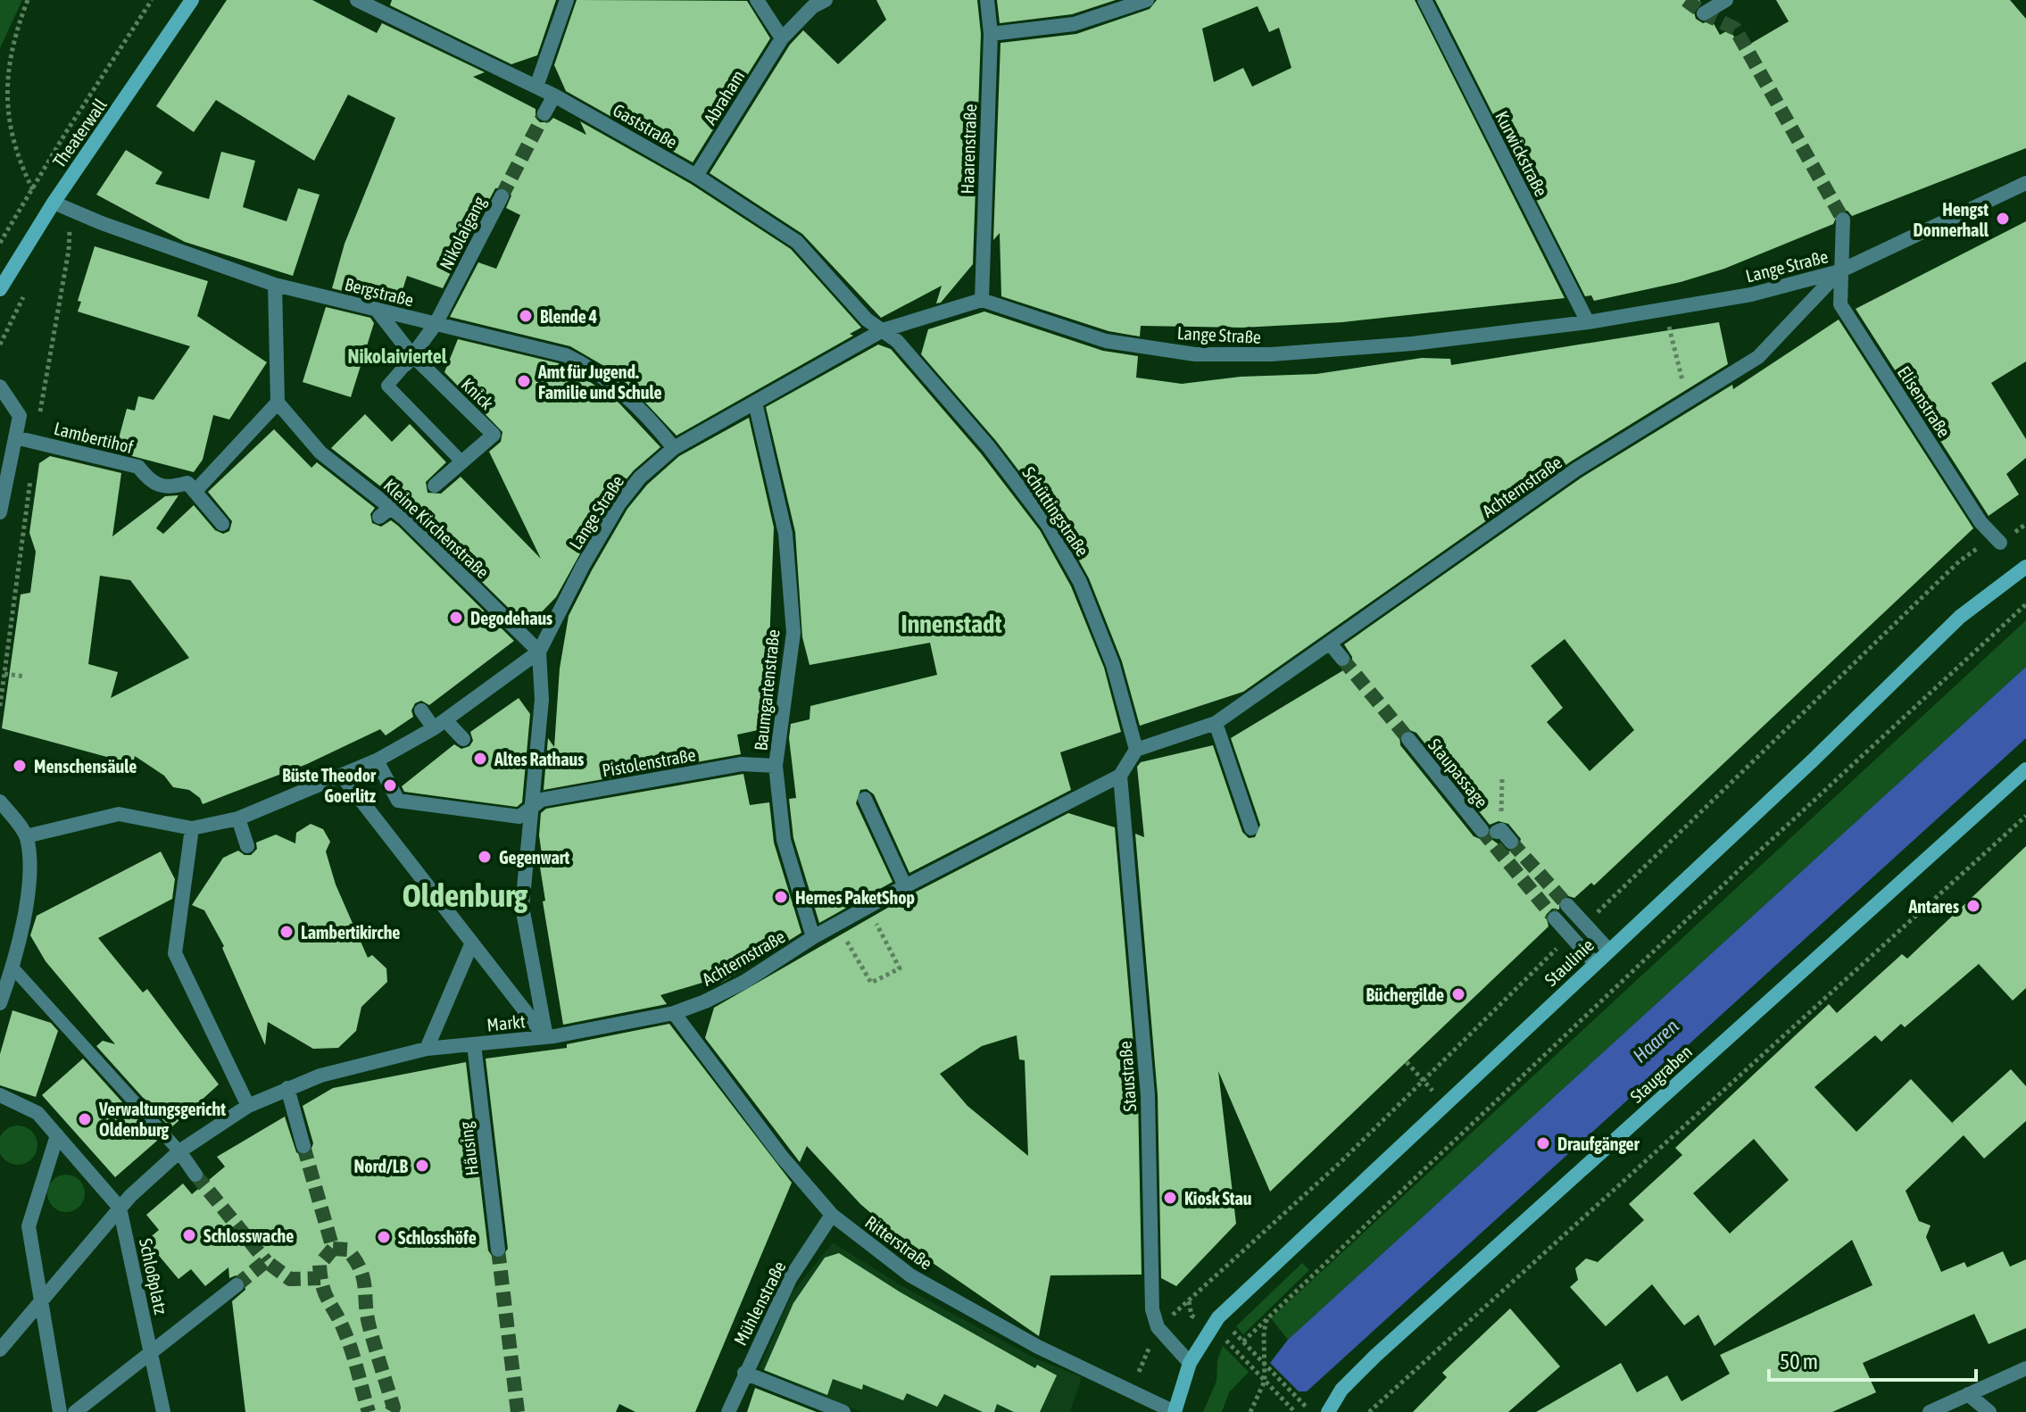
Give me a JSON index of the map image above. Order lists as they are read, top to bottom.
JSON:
{
  "streets": {
    "street": [
      "Abraham",
      "Gaststraße",
      "Theaterwall",
      "Haarenstraße",
      "Kurwickstraße",
      "Nikolaigang",
      "Lange Straße",
      "Bergstraße",
      "Knick",
      "Elisenstraße",
      "Lambertihof",
      "Achternstraße",
      "Schüttingstraße",
      "Kleine Kirchenstraße",
      "Baumgartenstraße",
      "Pistolenstraße",
      "Staupassage",
      "Staulinie",
      "Markt",
      "Staugraben",
      "Staustraße",
      "Häusing",
      "Ritterstraße",
      "Schloßplatz",
      "Mühlenstraße"
    ]
  },
  "crossings": [
    ["Abraham", "Gaststraße"],
    ["Gaststraße", "Lange Straße"],
    ["Gaststraße", "Schüttingstraße"],
    ["Theaterwall", "Bergstraße"],
    ["Haarenstraße", "Lange Straße"],
    ["Kurwickstraße", "Lange Straße"],
    ["Nikolaigang", "Bergstraße"],
    ["Lange Straße", "Bergstraße"],
    ["Lange Straße", "Elisenstraße"],
    ["Lange Straße", "Achternstraße"],
    ["Lange Straße", "Schüttingstraße"],
    ["Lange Straße", "Kleine Kirchenstraße"],
    ["Lange Straße", "Baumgartenstraße"],
    ["Lange Straße", "Markt"],
    ["Bergstraße", "Knick"],
    ["Elisenstraße", "Achternstraße"],
    ["Achternstraße", "Schüttingstraße"],
    ["Achternstraße", "Baumgartenstraße"],
    ["Achternstraße", "Markt"],
    ["Achternstraße", "Staustraße"],
    ["Achternstraße", "Ritterstraße"],
    ["Kleine Kirchenstraße", "Markt"],
    ["Baumgartenstraße", "Pistolenstraße"],
    ["Pistolenstraße", "Markt"],
    ["Staulinie", "Staustraße"],
    ["Staulinie", "Ritterstraße"],
    ["Markt", "Häusing"],
    ["Markt", "Schloßplatz"],
    ["Ritterstraße", "Mühlenstraße"]
  ],
  "districts": ["Nikolaiviertel", "Innenstadt", "Oldenburg"],
  "water": ["Haaren"],
  "places": [
    "Hengst Donnerhall",
    "Blende 4",
    "Amt für Jugend. Familie und Schule",
    "Degodehaus",
    "Altes Rathaus",
    "Menschensäule",
    "Büste Theodor Goerlitz",
    "Gegenwart",
    "Hernes PaketShop",
    "Antares",
    "Lambertikirche",
    "Büchergilde",
    "Verwaltungsgericht Oldenburg",
    "Draufgänger",
    "Nord/LB",
    "Kiosk Stau",
    "Schlosswache",
    "Schlosshöfe"
  ],
  "scale_bar": "50 m"
}
